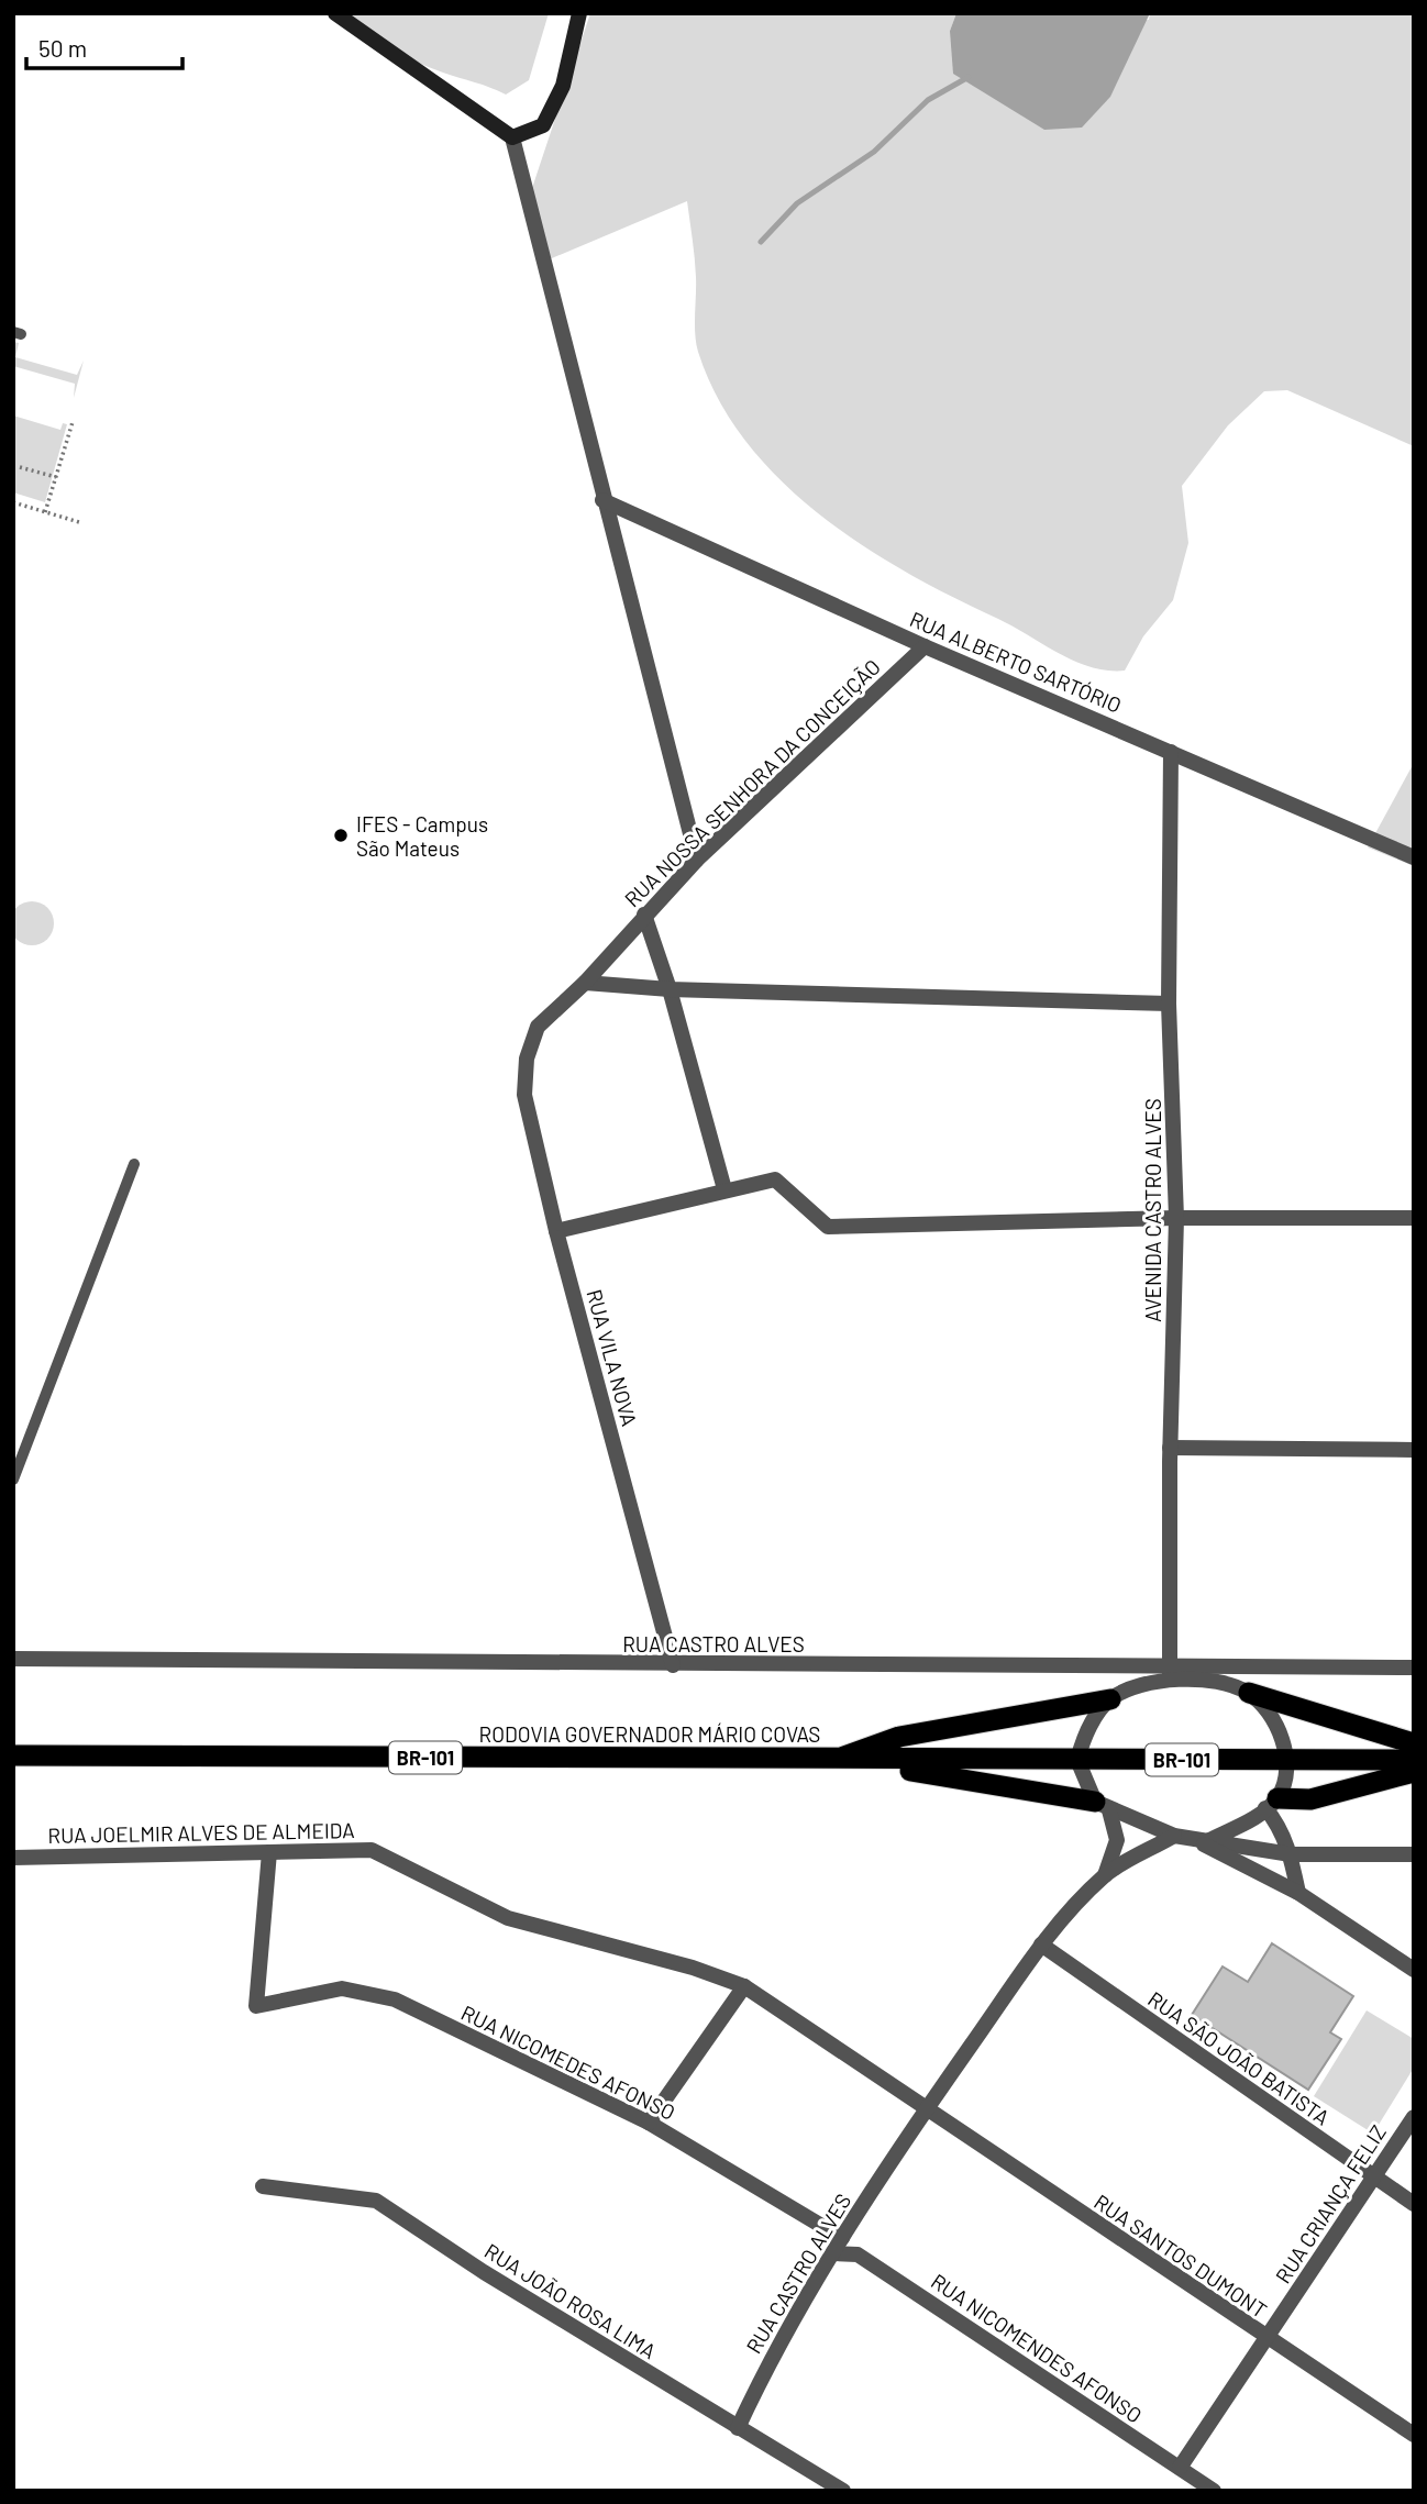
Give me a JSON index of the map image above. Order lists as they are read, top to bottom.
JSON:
{
  "streets": {
    "highway": ["RODOVIA GOVERNADOR MÁRIO COVAS", "BR-101"],
    "street": [
      "RUA ALBERTO SARTÓRIO",
      "RUA NOSSA SENHORA DA CONCEIÇÃO",
      "AVENIDA CASTRO ALVES",
      "RUA VILA NOVA",
      "RUA CASTRO ALVES",
      "RUA JOELMIR ALVES DE ALMEIDA",
      "RUA SÃO JOÃO BATISTA",
      "RUA NICOMEDES AFONSO",
      "RUA CRIANÇA FELIZ",
      "RUA SANTOS DUMONT",
      "RUA JOÃO ROSA LIMA",
      "RUA NICOMENDES AFONSO"
    ]
  },
  "crossings": [
    ["RUA ALBERTO SARTÓRIO", "RUA NOSSA SENHORA DA CONCEIÇÃO"],
    ["RUA ALBERTO SARTÓRIO", "AVENIDA CASTRO ALVES"],
    ["RUA NOSSA SENHORA DA CONCEIÇÃO", "RUA VILA NOVA"],
    ["AVENIDA CASTRO ALVES", "RUA CASTRO ALVES"],
    ["RUA VILA NOVA", "RUA CASTRO ALVES"],
    ["RUA CASTRO ALVES", "RUA JOELMIR ALVES DE ALMEIDA"],
    ["RUA CASTRO ALVES", "RUA SÃO JOÃO BATISTA"],
    ["RUA CASTRO ALVES", "RUA NICOMEDES AFONSO"],
    ["RUA CASTRO ALVES", "RUA SANTOS DUMONT"],
    ["RUA CASTRO ALVES", "RUA JOÃO ROSA LIMA"],
    ["RUA CASTRO ALVES", "RUA NICOMENDES AFONSO"],
    ["RUA JOELMIR ALVES DE ALMEIDA", "RUA NICOMEDES AFONSO"],
    ["RUA JOELMIR ALVES DE ALMEIDA", "RUA SANTOS DUMONT"],
    ["RUA SÃO JOÃO BATISTA", "RUA CRIANÇA FELIZ"],
    ["RUA CRIANÇA FELIZ", "RUA SANTOS DUMONT"],
    ["RUA CRIANÇA FELIZ", "RUA NICOMENDES AFONSO"]
  ],
  "places": ["IFES - Campus São Mateus"],
  "scale_bar": "50 m"
}
